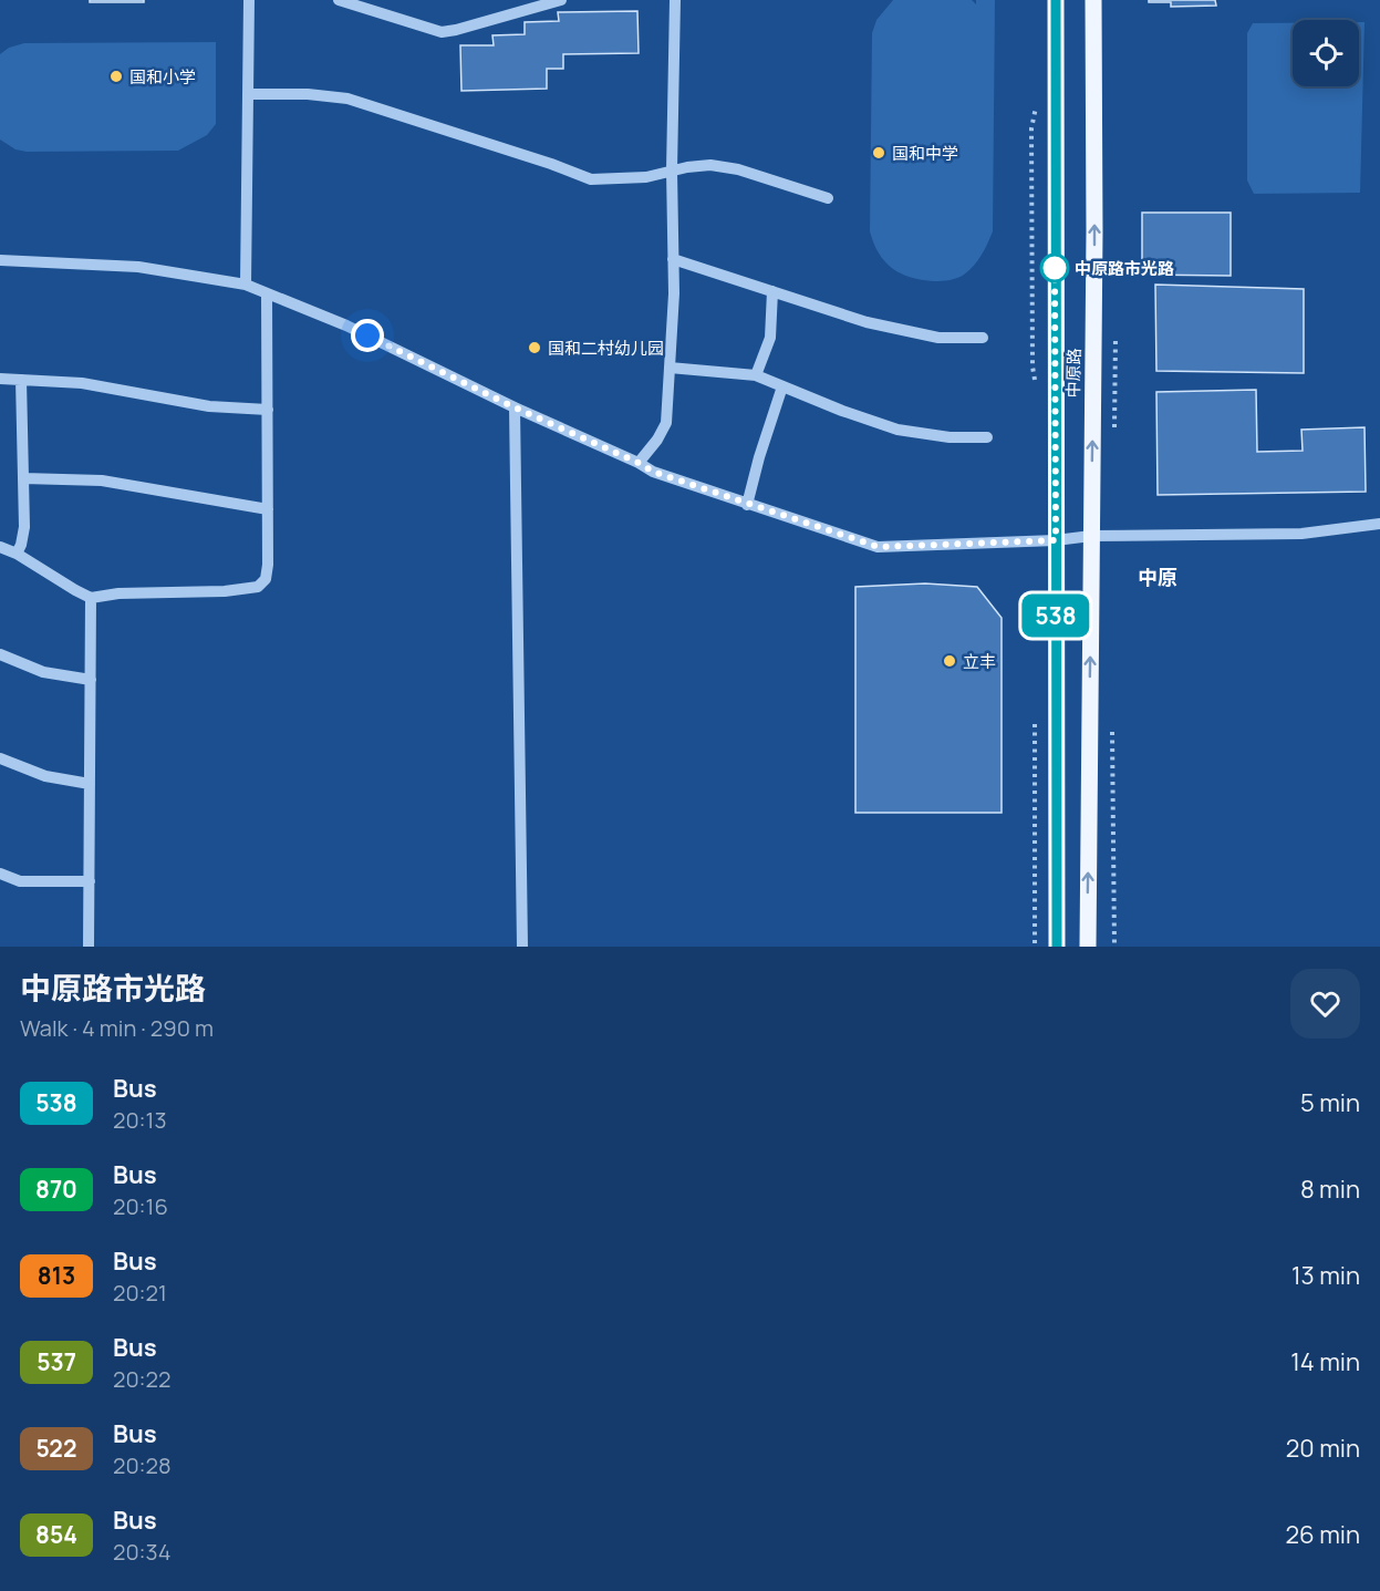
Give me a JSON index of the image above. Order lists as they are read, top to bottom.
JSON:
{
  "streets": {
    "main road": ["中原路"]
  },
  "districts": ["中原"],
  "places": [
    "国和小学",
    "国和中学",
    "中原路市光路",
    "国和二村幼儿园",
    "立丰"
  ],
  "lines": ["bus line 538"],
  "page": {
    "on_map": "538",
    "heading": ["中原路市光路", "Walk · 4 min · 290 m"],
    "list": [
      {
        "mark": "538",
        "name": "Bus",
        "note": "20:13",
        "value": "5 min"
      },
      {
        "mark": "870",
        "name": "Bus",
        "note": "20:16",
        "value": "8 min"
      },
      {
        "mark": "813",
        "name": "Bus",
        "note": "20:21",
        "value": "13 min"
      },
      {
        "mark": "537",
        "name": "Bus",
        "note": "20:22",
        "value": "14 min"
      },
      {
        "mark": "522",
        "name": "Bus",
        "note": "20:28",
        "value": "20 min"
      },
      {
        "mark": "854",
        "name": "Bus",
        "note": "20:34",
        "value": "26 min"
      }
    ]
  }
}
